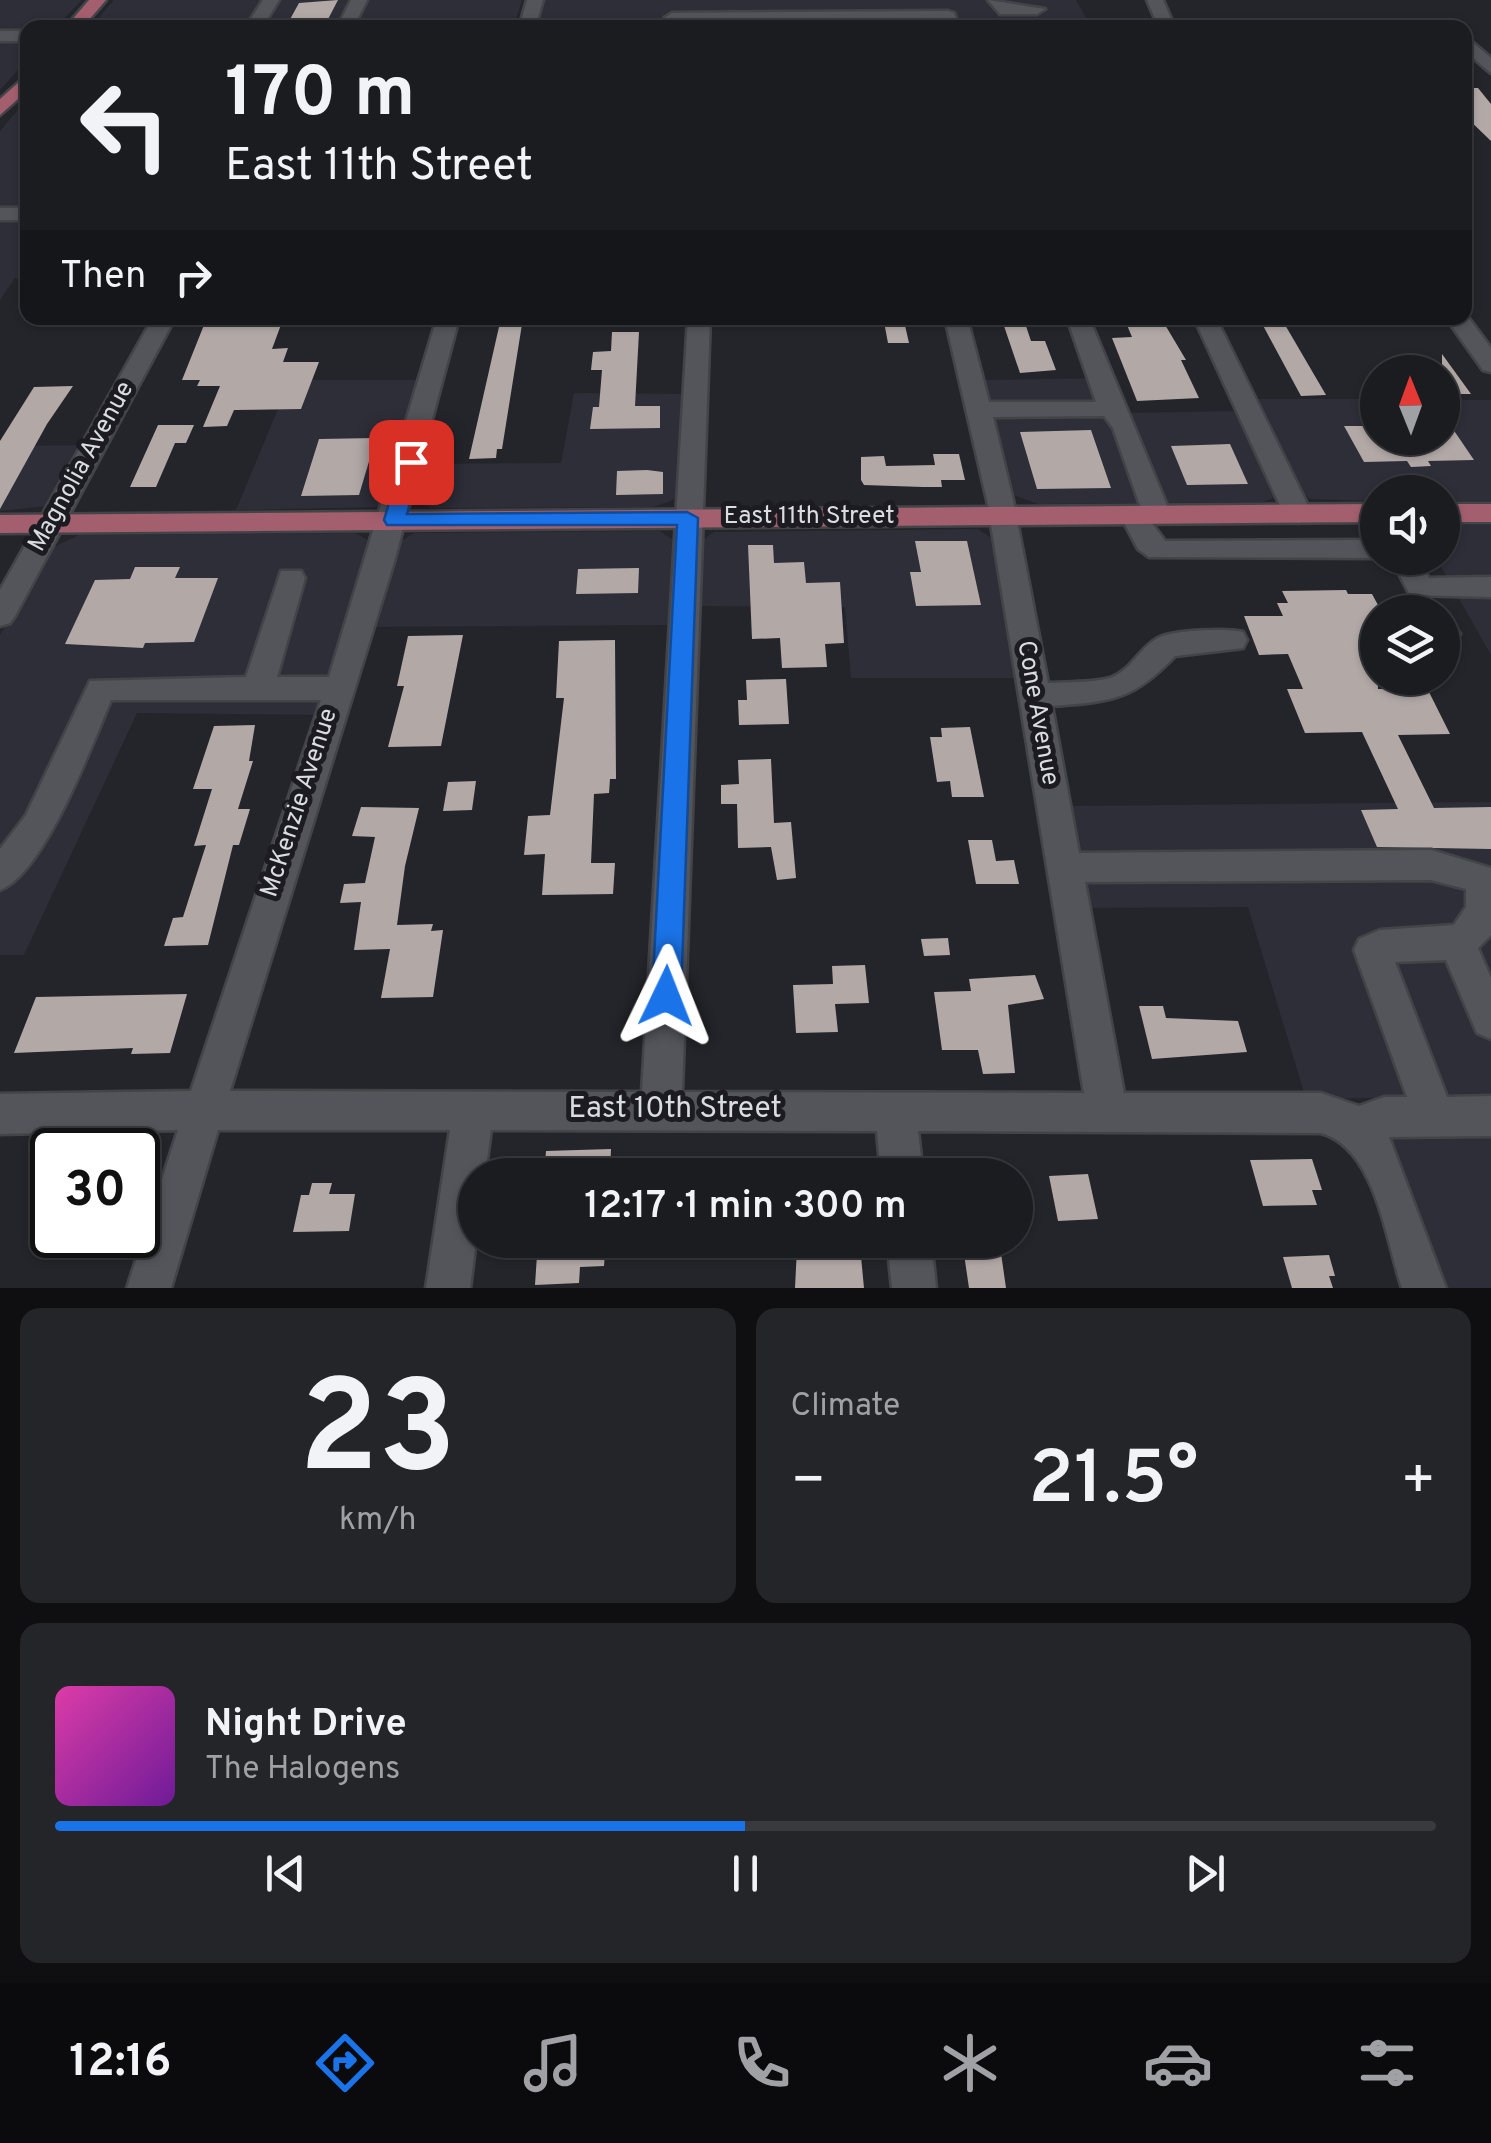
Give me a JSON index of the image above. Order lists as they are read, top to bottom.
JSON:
{
  "streets": {
    "main road": ["East 11th Street"],
    "street": [
      "Magnolia Avenue",
      "Cone Avenue",
      "McKenzie Avenue",
      "East 10th Street"
    ]
  },
  "crossings": [
    ["Magnolia Avenue", "East 11th Street"],
    ["East 11th Street", "Cone Avenue"],
    ["East 11th Street", "McKenzie Avenue"],
    ["Cone Avenue", "East 10th Street"],
    ["McKenzie Avenue", "East 10th Street"]
  ],
  "north": "top",
  "page": {
    "turn": ["170 m", "East 11th Street"],
    "then": "Then",
    "limit": "30",
    "trip": "12:17 · 1 min · 300 m",
    "tile": [
      ["23", "km/h"],
      "Climate"
    ],
    "heat": ["−", "21.5°", "+"],
    "song": ["Night Drive", "The Halogens"],
    "tabs": "12:16"
  }
}
